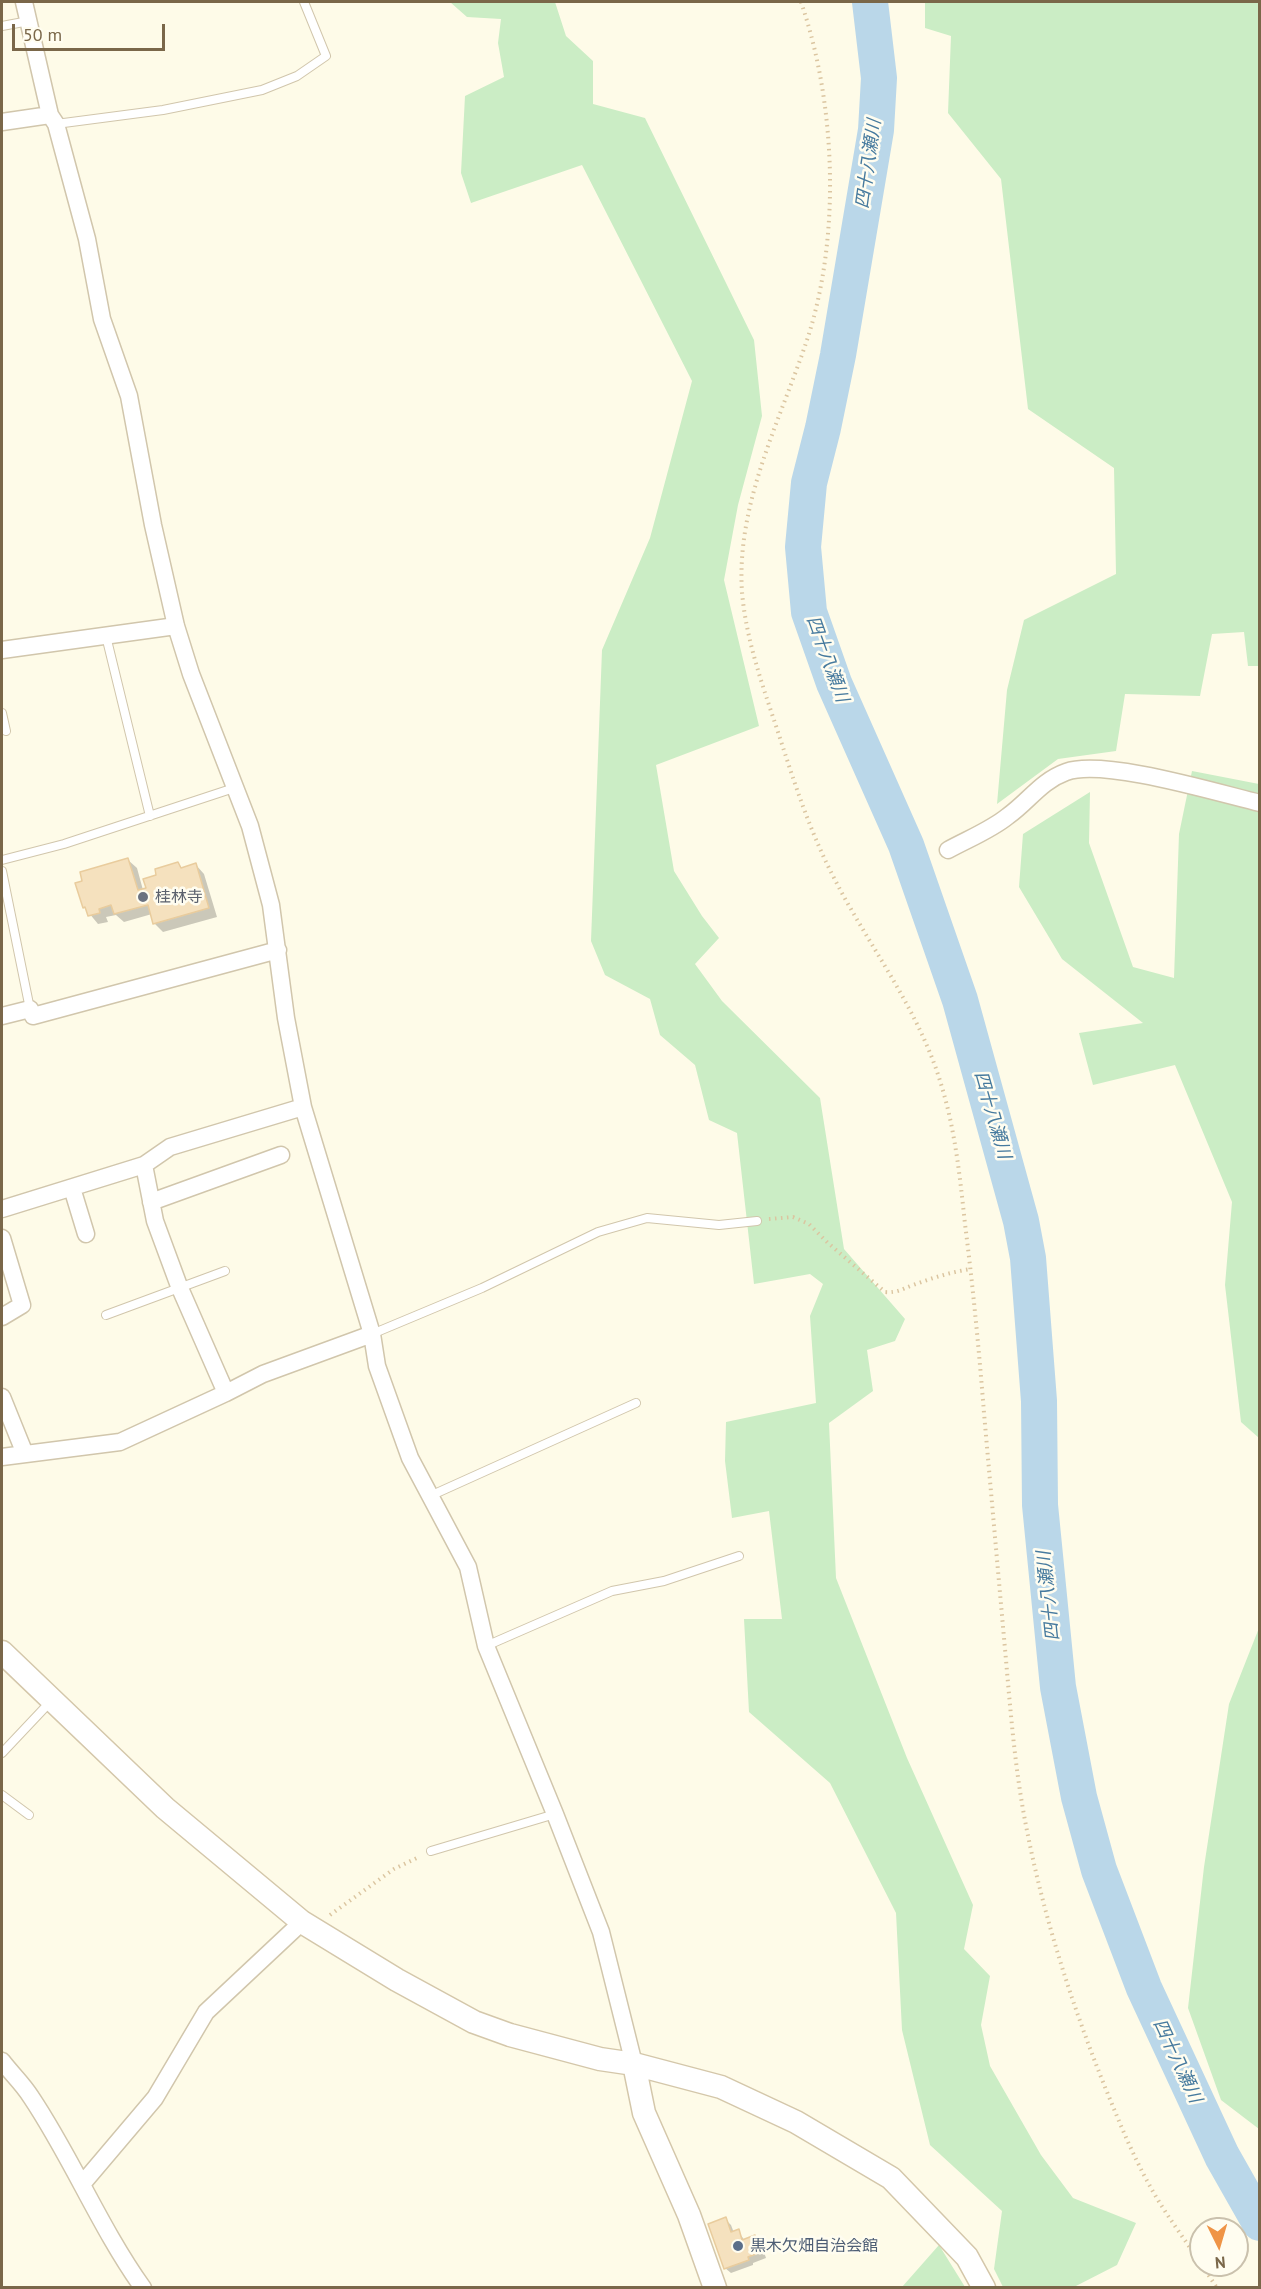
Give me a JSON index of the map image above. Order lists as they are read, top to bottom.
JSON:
{
  "water": ["四十八瀬川"],
  "places": ["桂林寺", "黒木欠畑自治会館"],
  "scale_bar": "50 m",
  "north": "bottom"
}
